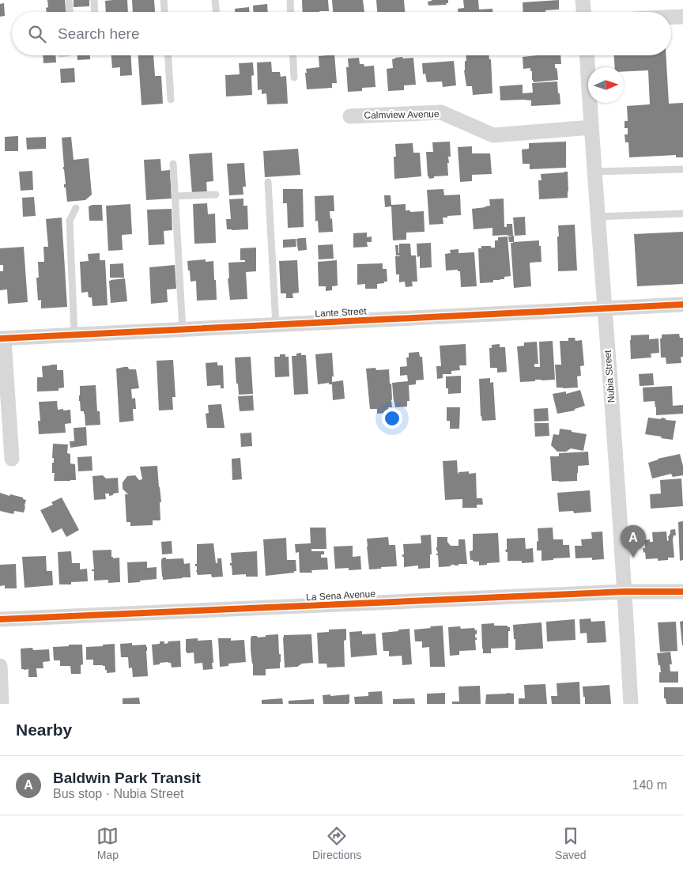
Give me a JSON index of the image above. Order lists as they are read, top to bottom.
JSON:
{
  "streets": {
    "street": [
      "Calmview Avenue",
      "Lante Street",
      "Nubia Street",
      "La Sena Avenue"
    ]
  },
  "crossings": [
    ["Calmview Avenue", "Nubia Street"],
    ["Lante Street", "Nubia Street"],
    ["Nubia Street", "La Sena Avenue"]
  ],
  "north": "right",
  "page": {
    "search": "Search here",
    "pins": "A",
    "heading": "Nearby",
    "list": [
      {
        "mark": "A",
        "name": "Baldwin Park Transit",
        "note": "Bus stop · Nubia Street",
        "value": "140 m"
      }
    ],
    "nav": ["Map", "Directions", "Saved"]
  }
}
